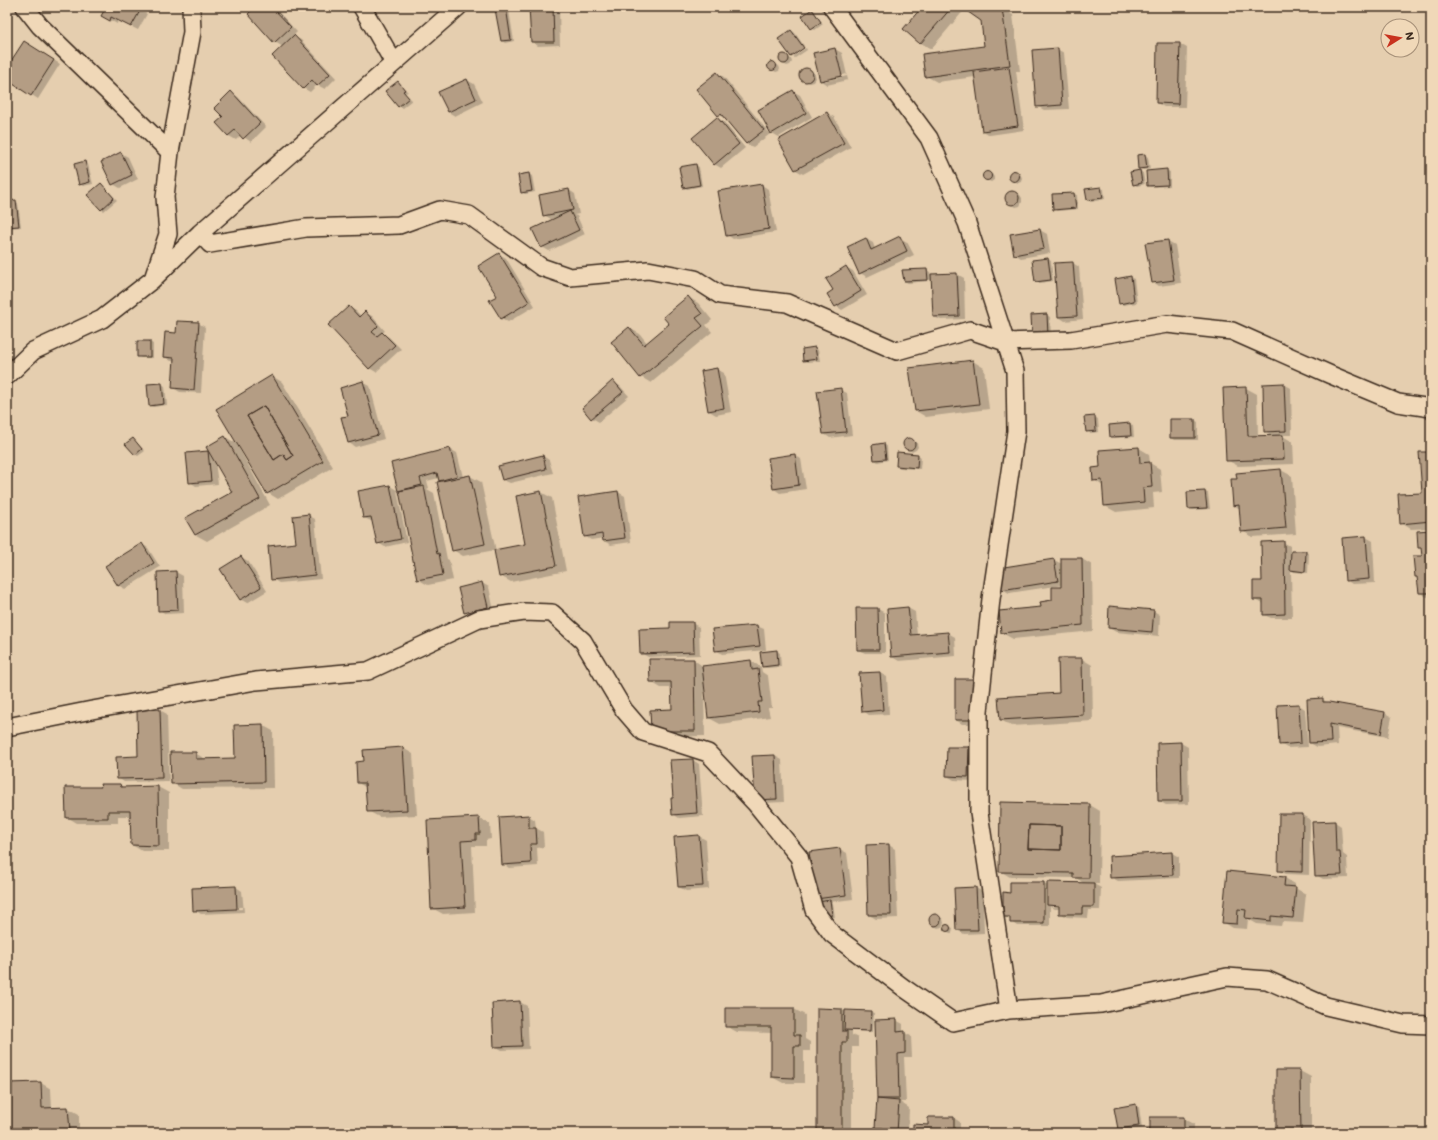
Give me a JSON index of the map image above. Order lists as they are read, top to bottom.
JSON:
{
  "north": "right"
}
